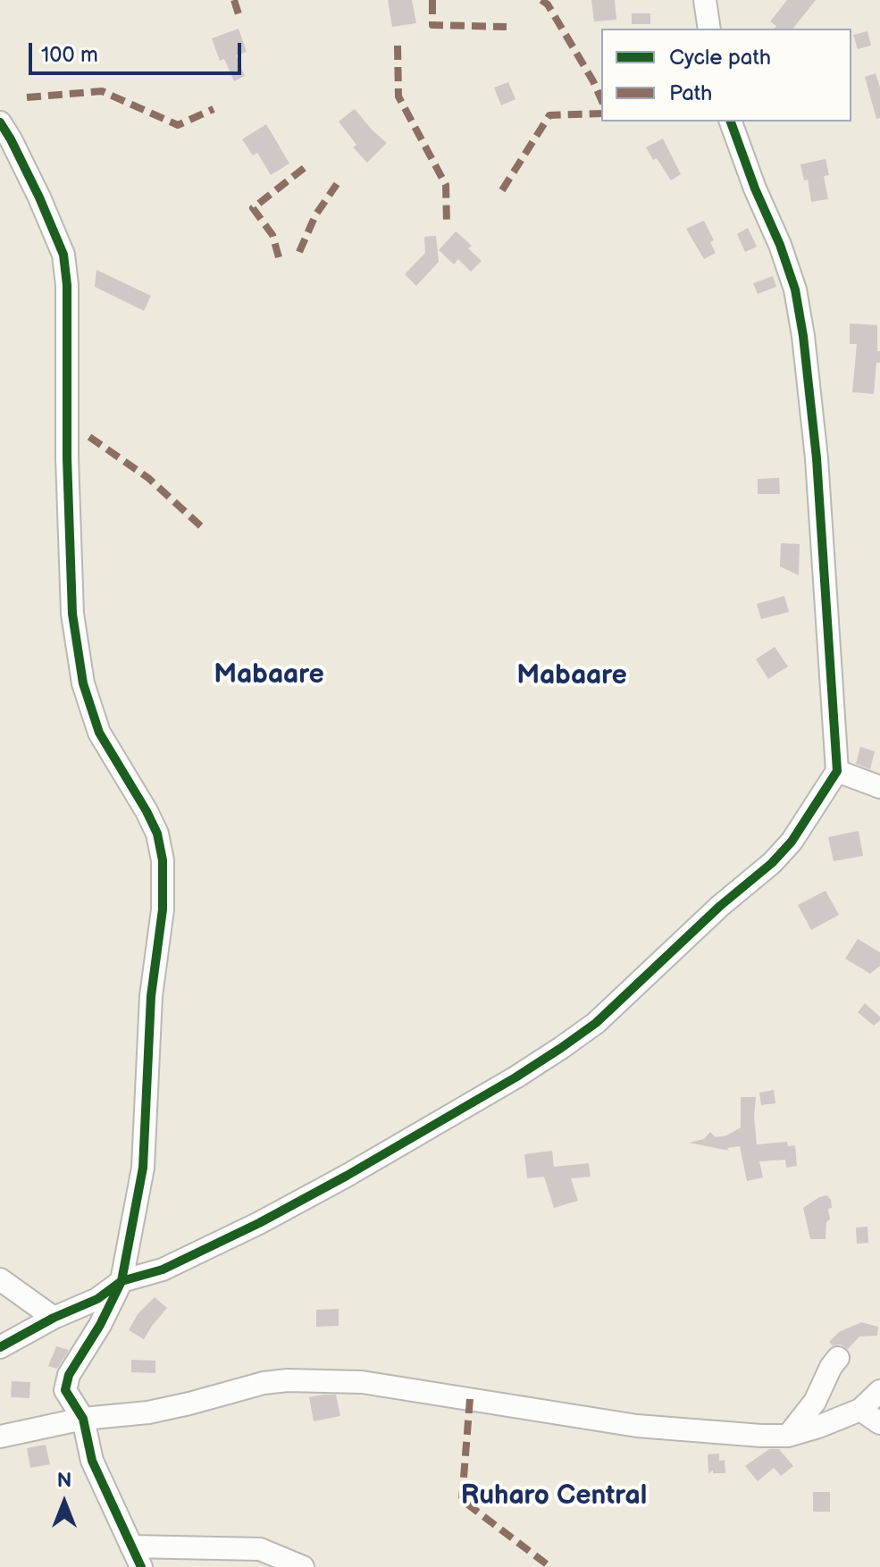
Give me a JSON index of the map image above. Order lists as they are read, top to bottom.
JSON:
{
  "districts": ["Mabaare", "Mabaare", "Ruharo Central"],
  "legend": ["Cycle path", "Path"],
  "scale_bar": "100 m",
  "north": "top"
}
